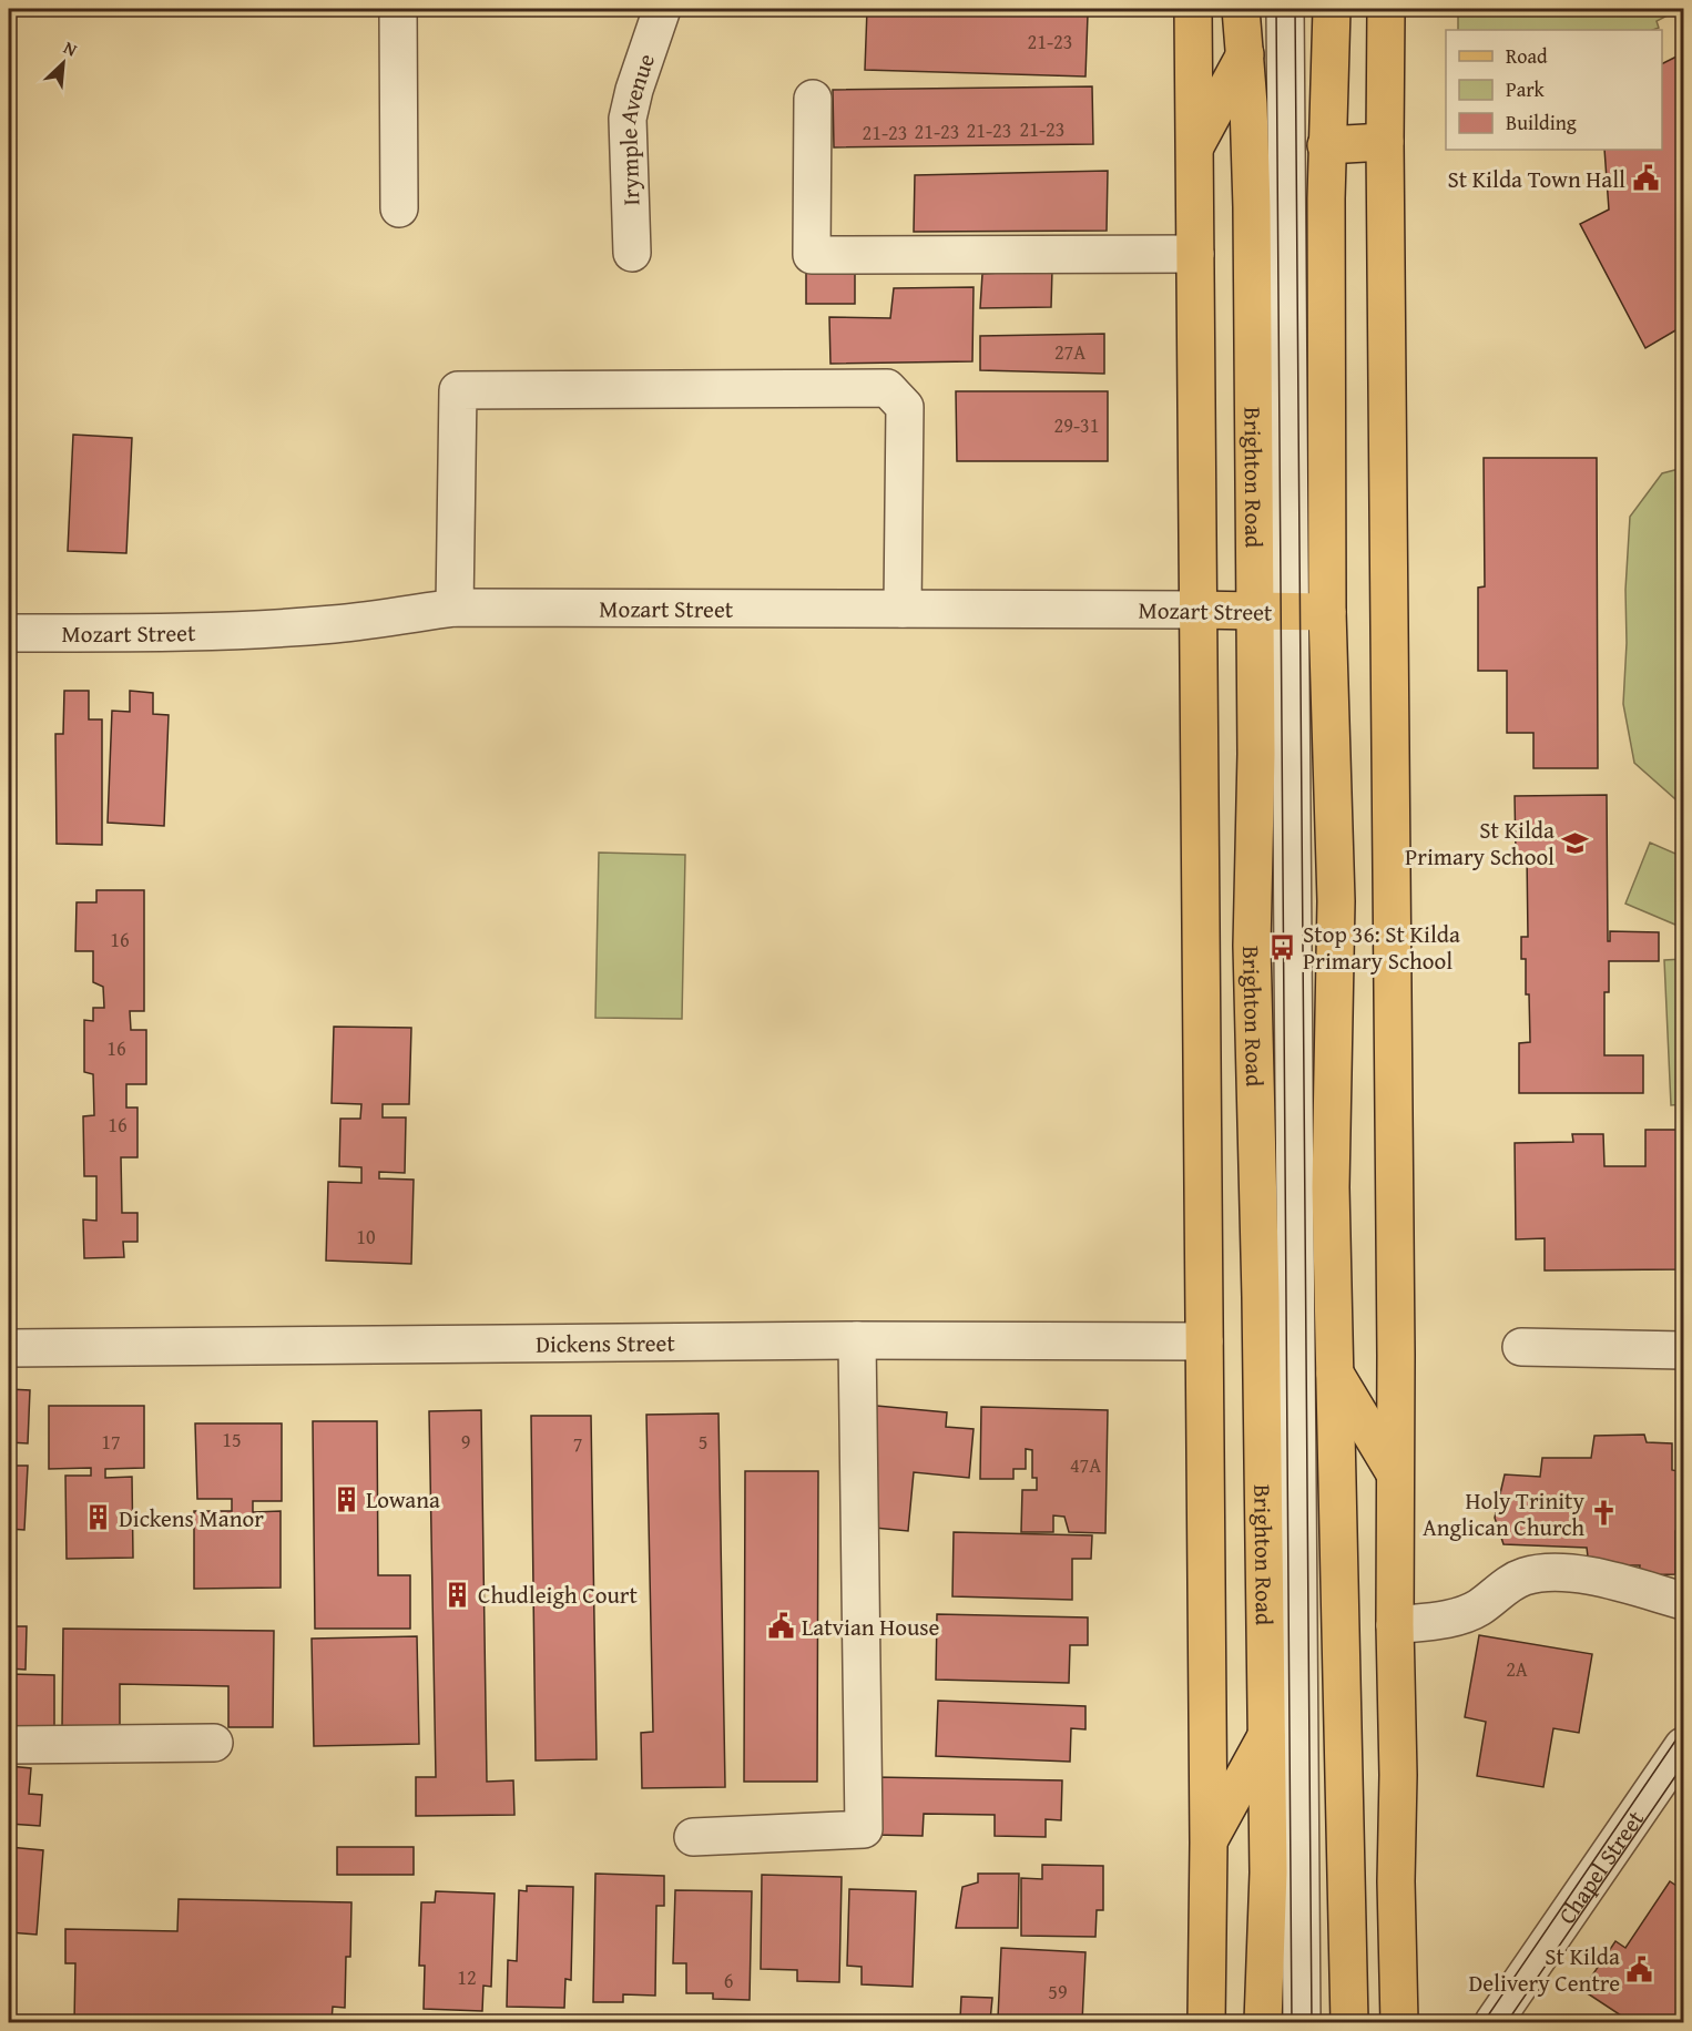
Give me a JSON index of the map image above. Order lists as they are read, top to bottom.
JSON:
{
  "streets": {
    "main road": ["Brighton Road", "Mozart Street"],
    "street": ["Irymple Avenue", "Dickens Street", "Chapel Street"]
  },
  "crossings": [
    ["Brighton Road", "Mozart Street"]
  ],
  "places": {
    "public building": ["St Kilda Town Hall", "Latvian House", "St Kilda Delivery Centre"],
    "school or university": ["St Kilda Primary School"],
    "bus stop": ["Stop 36: St Kilda Primary School"],
    "building": ["Lowana", "Dickens Manor", "Chudleigh Court"],
    "church": ["Holy Trinity Anglican Church"]
  },
  "house_numbers": [
    "21-23",
    "21-23",
    "21-23",
    "21-23",
    "21-23",
    "27A",
    "29-31",
    "16",
    "16",
    "16",
    "10",
    "15",
    "17",
    "9",
    "5",
    "7",
    "47A",
    "2A",
    "12",
    "6",
    "59"
  ],
  "legend": ["Road", "Park", "Building"],
  "north": "top right"
}
